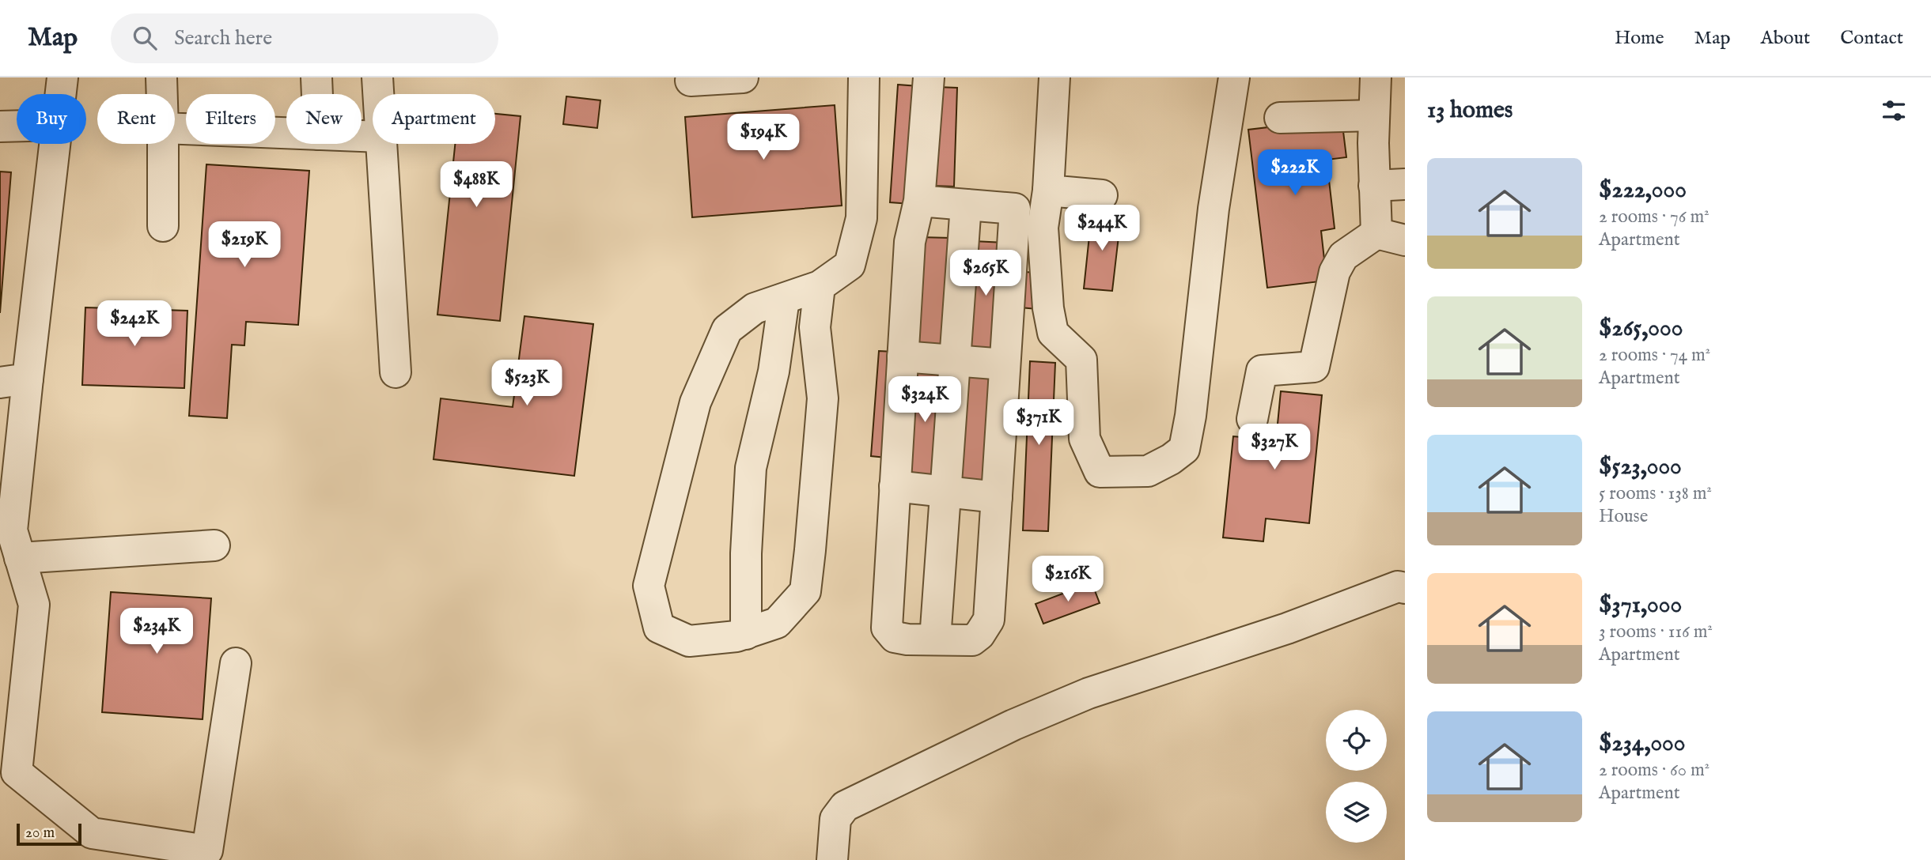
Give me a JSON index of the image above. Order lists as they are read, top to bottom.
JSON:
{
  "scale_bar": "20 m",
  "page": {
    "header": "Map",
    "search": "Search here",
    "nav": [
      "Home",
      "Map",
      "About",
      "Contact"
    ],
    "heading": "13 homes",
    "chip": [
      "Buy",
      "Rent",
      "Filters",
      "New",
      "Apartment"
    ],
    "price": [
      "$194K",
      "$222K",
      "$488K",
      "$244K",
      "$219K",
      "$265K",
      "$242K",
      "$523K",
      "$324K",
      "$371K",
      "$327K",
      "$216K",
      "$234K"
    ],
    "list": [
      {
        "name": "$222,000",
        "note": "2 rooms · 76 m² · Apartment"
      },
      {
        "name": "$265,000",
        "note": "2 rooms · 74 m² · Apartment"
      },
      {
        "name": "$523,000",
        "note": "5 rooms · 138 m² · House"
      },
      {
        "name": "$371,000",
        "note": "3 rooms · 116 m² · Apartment"
      },
      {
        "name": "$234,000",
        "note": "2 rooms · 60 m² · Apartment"
      }
    ],
    "scale": "20 m"
  }
}
